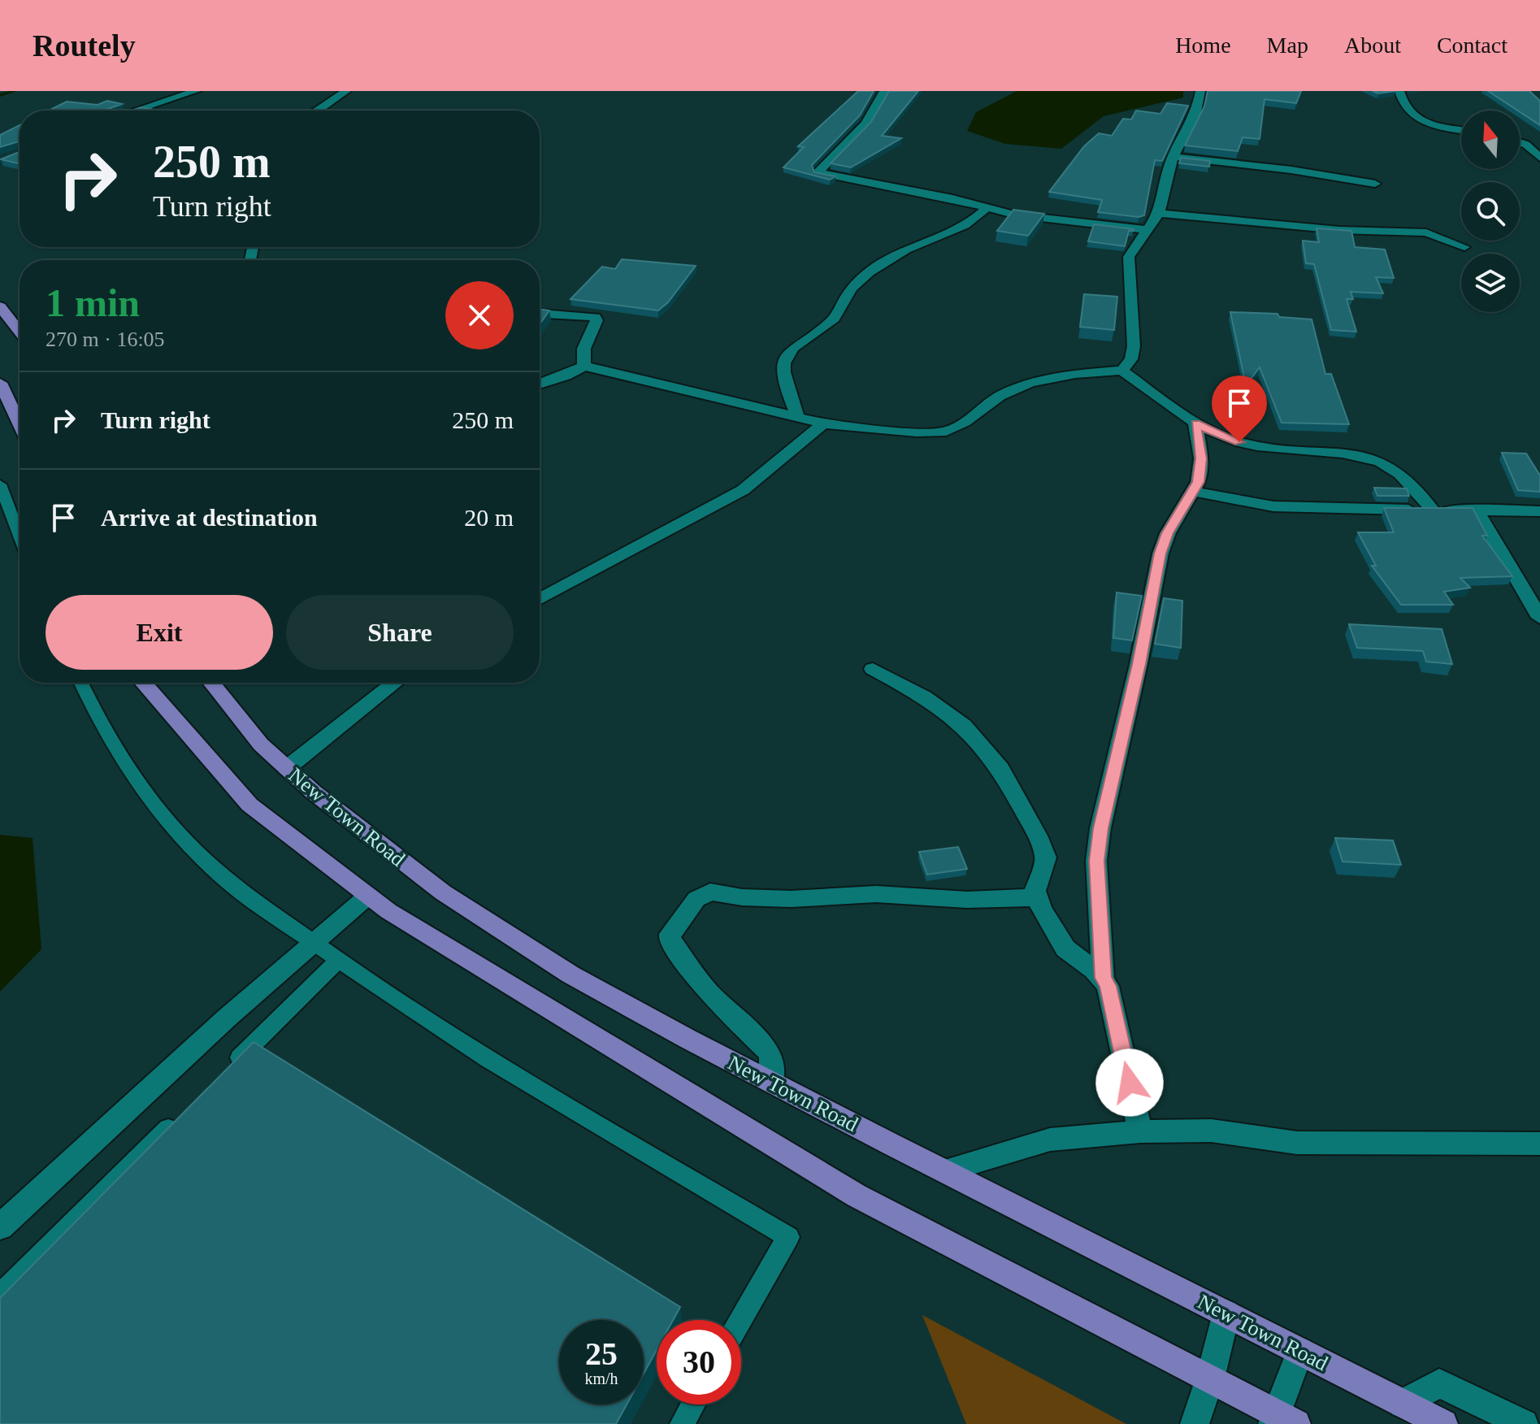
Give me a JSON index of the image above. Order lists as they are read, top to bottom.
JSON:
{
  "streets": {
    "main road": ["New Town Road"]
  },
  "north": "top",
  "page": {
    "header": "Routely",
    "nav": [
      "Home",
      "Map",
      "About",
      "Contact"
    ],
    "turn": ["250 m", "Turn right"],
    "heading": ["1 min", "270 m · 16:05"],
    "list": [
      {
        "name": "Turn right",
        "value": "250 m"
      },
      {
        "name": "Arrive at destination",
        "value": "20 m"
      }
    ],
    "buttons": ["Exit", "Share"],
    "speed": "25 km/h",
    "limit": "30"
  }
}
